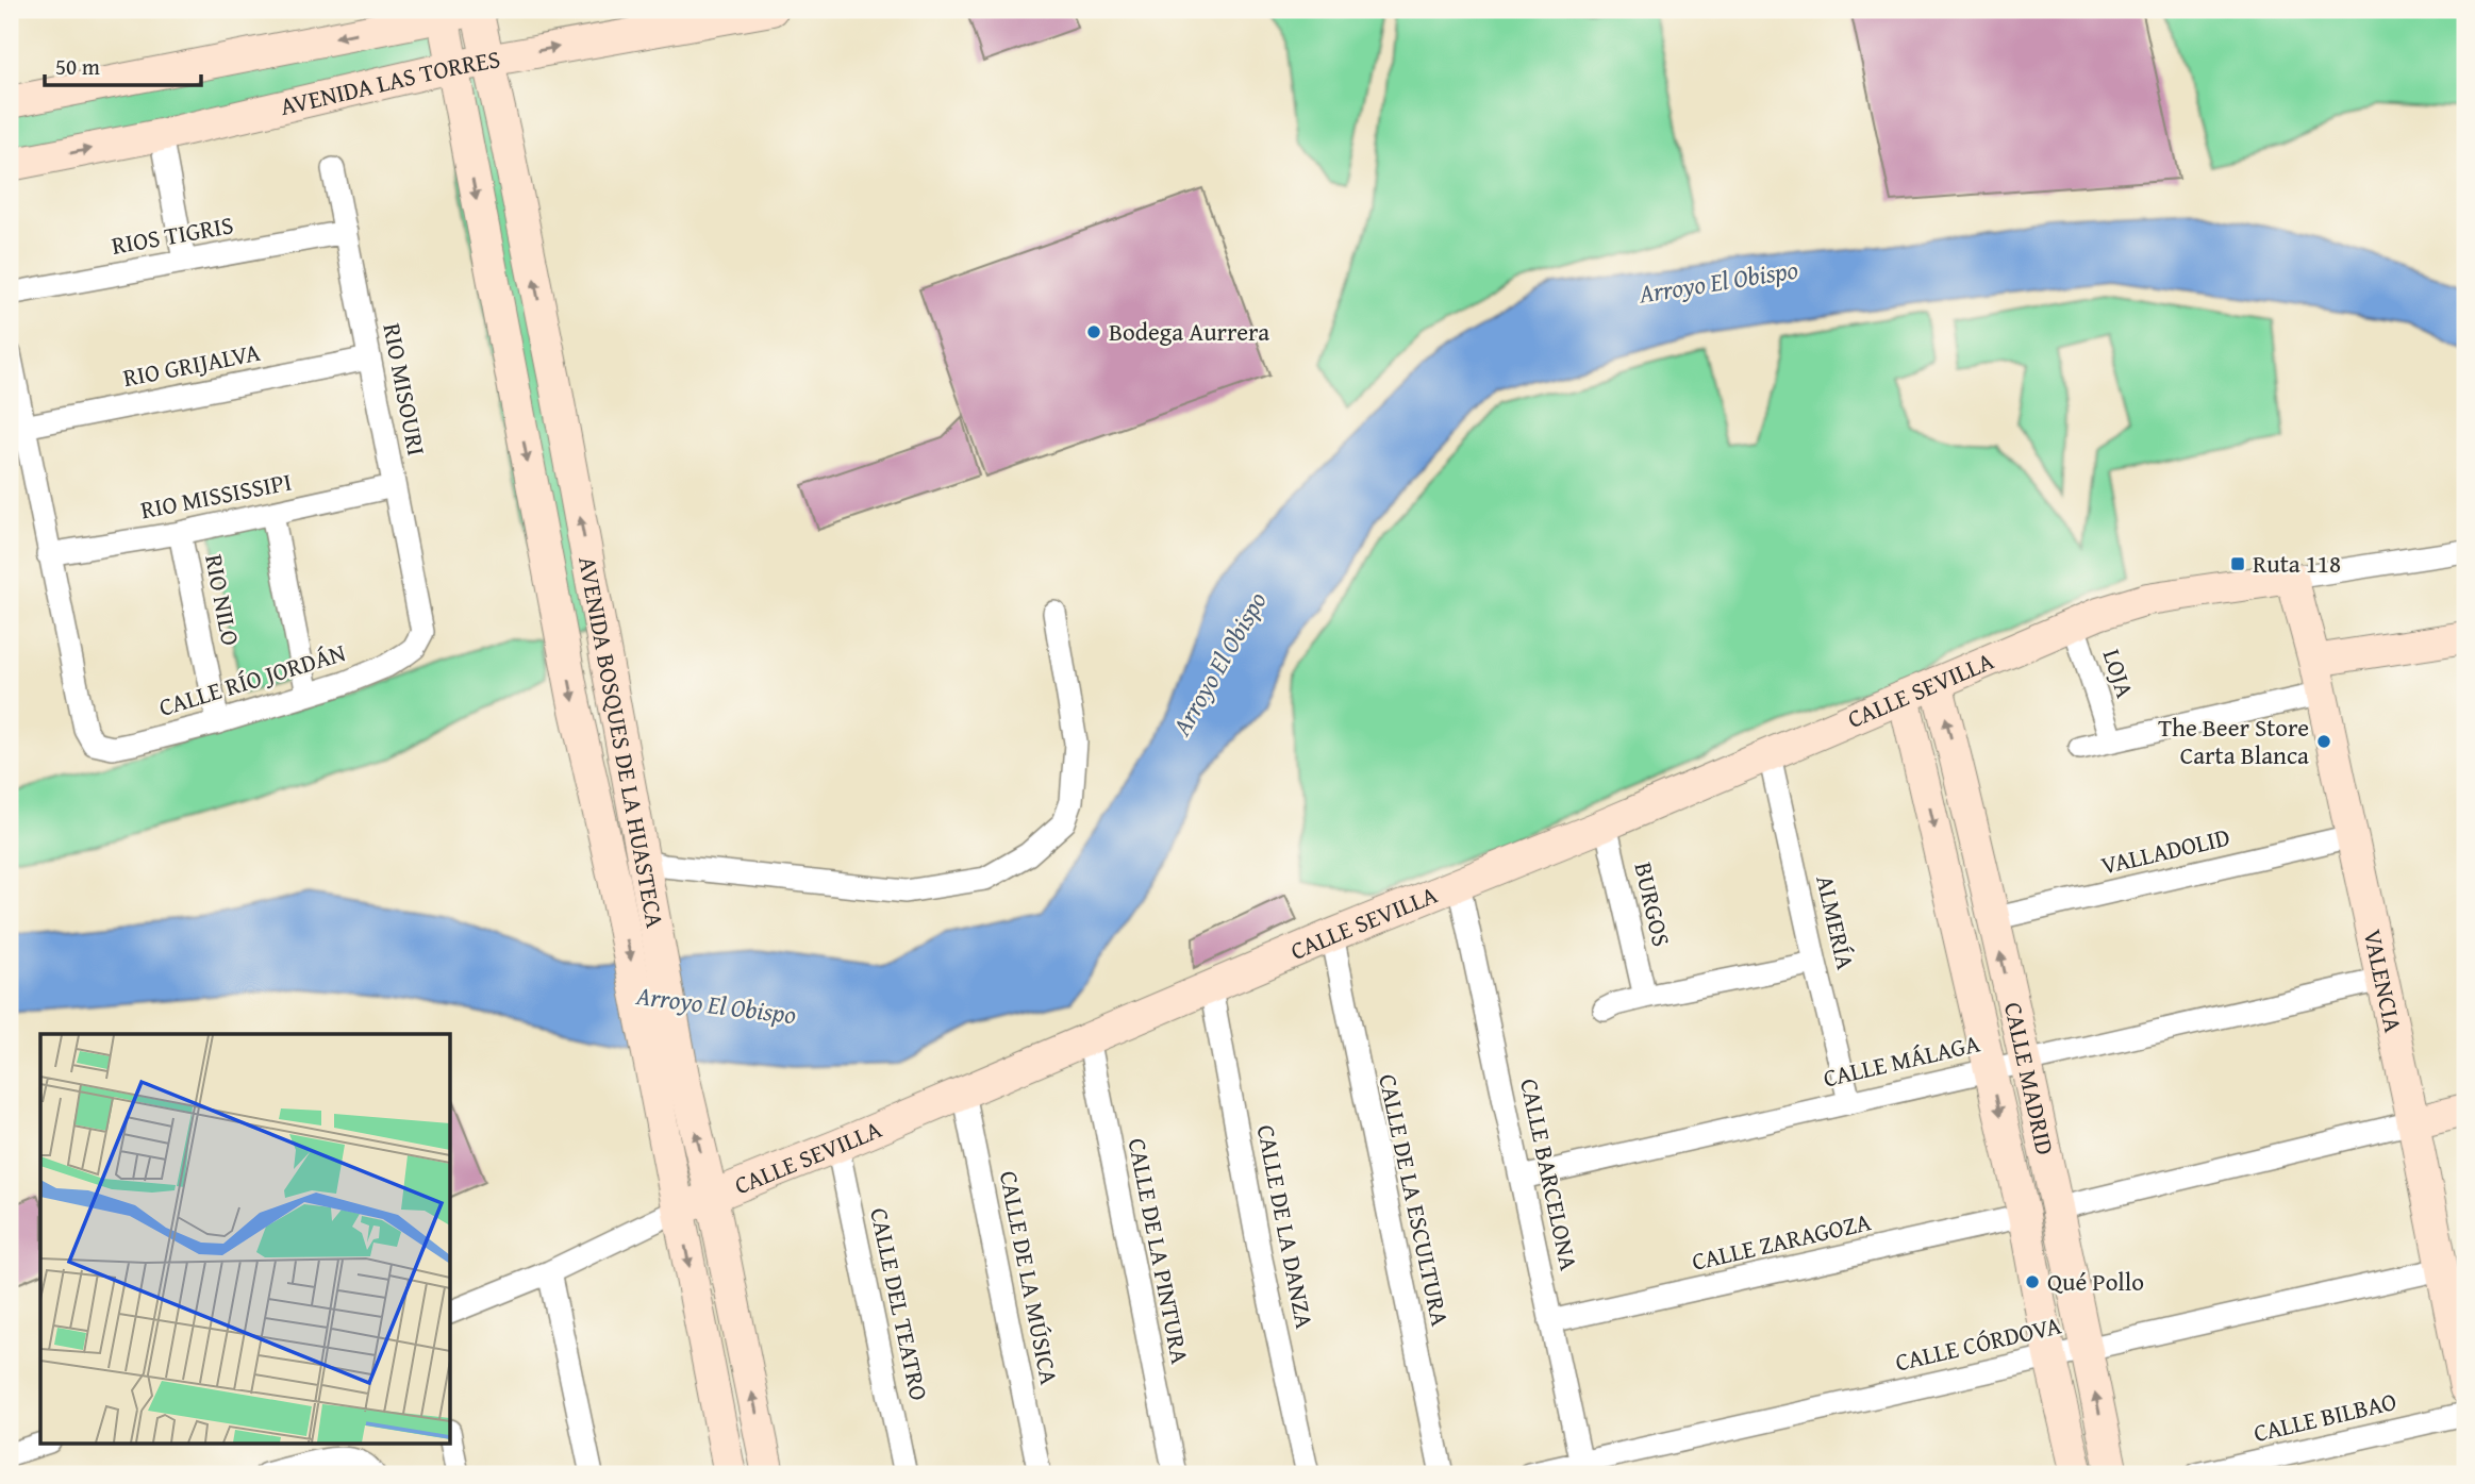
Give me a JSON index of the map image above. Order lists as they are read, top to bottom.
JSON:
{
  "streets": {
    "street": [
      "AVENIDA LAS TORRES",
      "RIOS TIGRIS",
      "RIO GRIJALVA",
      "RIO MISOURI",
      "RIO MISSISSIPI",
      "RIO NILO",
      "LOJA",
      "CALLE RÍO JORDÁN",
      "CALLE SEVILLA",
      "AVENIDA BOSQUES DE LA HUASTECA",
      "VALLADOLID",
      "BURGOS",
      "ALMERÍA",
      "VALENCIA",
      "CALLE MÁLAGA",
      "CALLE MADRID",
      "CALLE BARCELONA",
      "CALLE DE LA ESCULTURA",
      "CALLE DE LA DANZA",
      "CALLE ZARAGOZA",
      "CALLE DE LA PINTURA",
      "CALLE DE LA MÚSICA",
      "CALLE DEL TEATRO",
      "CALLE CÓRDOVA",
      "CALLE BILBAO"
    ]
  },
  "crossings": [
    ["AVENIDA LAS TORRES", "AVENIDA BOSQUES DE LA HUASTECA"],
    ["RIOS TIGRIS", "RIO MISOURI"],
    ["RIO GRIJALVA", "RIO MISOURI"],
    ["RIO MISOURI", "RIO MISSISSIPI"],
    ["RIO MISOURI", "CALLE RÍO JORDÁN"],
    ["RIO MISSISSIPI", "RIO NILO"],
    ["RIO MISSISSIPI", "CALLE RÍO JORDÁN"],
    ["RIO NILO", "CALLE RÍO JORDÁN"],
    ["LOJA", "CALLE SEVILLA"],
    ["CALLE SEVILLA", "AVENIDA BOSQUES DE LA HUASTECA"],
    ["CALLE SEVILLA", "BURGOS"],
    ["CALLE SEVILLA", "ALMERÍA"],
    ["CALLE SEVILLA", "VALENCIA"],
    ["CALLE SEVILLA", "CALLE MADRID"],
    ["CALLE SEVILLA", "CALLE BARCELONA"],
    ["CALLE SEVILLA", "CALLE DE LA ESCULTURA"],
    ["CALLE SEVILLA", "CALLE DE LA DANZA"],
    ["CALLE SEVILLA", "CALLE DE LA PINTURA"],
    ["CALLE SEVILLA", "CALLE DE LA MÚSICA"],
    ["CALLE SEVILLA", "CALLE DEL TEATRO"],
    ["VALLADOLID", "VALENCIA"],
    ["VALLADOLID", "CALLE MADRID"],
    ["ALMERÍA", "CALLE MÁLAGA"],
    ["VALENCIA", "CALLE MÁLAGA"],
    ["VALENCIA", "CALLE CÓRDOVA"],
    ["CALLE MÁLAGA", "CALLE MADRID"],
    ["CALLE MÁLAGA", "CALLE BARCELONA"],
    ["CALLE MADRID", "CALLE ZARAGOZA"],
    ["CALLE MADRID", "CALLE CÓRDOVA"],
    ["CALLE BARCELONA", "CALLE ZARAGOZA"],
    ["CALLE BARCELONA", "CALLE CÓRDOVA"]
  ],
  "water": ["Arroyo El Obispo"],
  "places": {
    "other": ["Bodega Aurrera", "The Beer Store Carta Blanca", "Qué Pollo"],
    "transit": ["Ruta 118"]
  },
  "scale_bar": "50 m"
}
